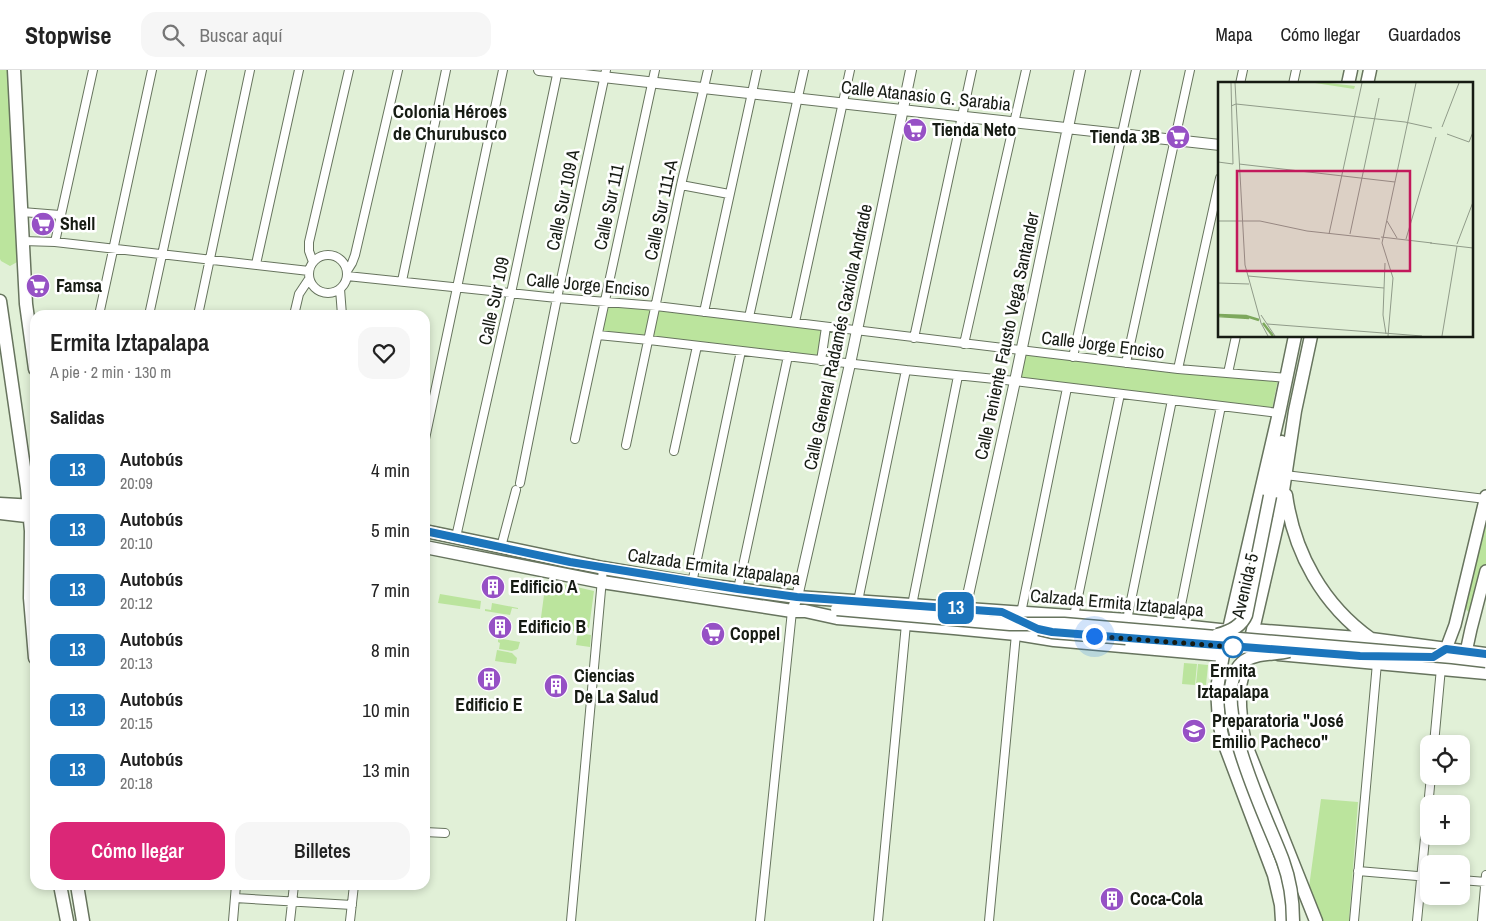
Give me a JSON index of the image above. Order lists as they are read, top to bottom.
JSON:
{
  "streets": {
    "main road": ["Calzada Ermita Iztapalapa", "Avenida 5"],
    "street": [
      "Calle Atanasio G. Sarabia",
      "Calle Sur 109 A",
      "Calle Sur 111",
      "Calle Sur 111-A",
      "Calle Jorge Enciso",
      "Calle Sur 109",
      "Calle Teniente Fausto Vega Santander",
      "Calle General Radamés Gaxiola Andrade"
    ]
  },
  "crossings": [
    ["Calle Atanasio G. Sarabia", "Calle Sur 109 A"],
    ["Calle Atanasio G. Sarabia", "Calle Sur 111"],
    ["Calle Atanasio G. Sarabia", "Calle Sur 111-A"],
    ["Calle Atanasio G. Sarabia", "Calle Sur 109"],
    ["Calle Atanasio G. Sarabia", "Calle Teniente Fausto Vega Santander"],
    ["Calle Atanasio G. Sarabia", "Calle General Radamés Gaxiola Andrade"],
    ["Calle Sur 109 A", "Calle Jorge Enciso"],
    ["Calle Sur 109 A", "Calzada Ermita Iztapalapa"],
    ["Calle Sur 111", "Calle Jorge Enciso"],
    ["Calle Sur 111-A", "Calle Jorge Enciso"],
    ["Calle Jorge Enciso", "Calle Sur 109"],
    ["Calle Jorge Enciso", "Calle Teniente Fausto Vega Santander"],
    ["Calle Jorge Enciso", "Calle General Radamés Gaxiola Andrade"],
    ["Calle Jorge Enciso", "Avenida 5"],
    ["Calle Sur 109", "Calzada Ermita Iztapalapa"],
    ["Calle Teniente Fausto Vega Santander", "Calzada Ermita Iztapalapa"],
    ["Calle General Radamés Gaxiola Andrade", "Calzada Ermita Iztapalapa"],
    ["Calzada Ermita Iztapalapa", "Avenida 5"]
  ],
  "districts": ["Colonia Héroes de Churubusco"],
  "places": {
    "supermarket": [
      "Tienda Neto",
      "Tienda 3B",
      "Shell",
      "Famsa",
      "Coppel"
    ],
    "building": [
      "Edificio A",
      "Edificio B",
      "Edificio E",
      "Ciencias De La Salud",
      "Coca-Cola"
    ],
    "other": ["Ermita Iztapalapa"],
    "school or university": ["Preparatoria \"José Emilio Pacheco\""]
  },
  "lines": ["bus line 13"],
  "page": {
    "header": "Stopwise",
    "search": "Buscar aquí",
    "nav": ["Mapa", "Cómo llegar", "Guardados"],
    "on_map": "13",
    "heading": [
      ["Ermita Iztapalapa", "A pie · 2 min · 130 m"],
      "Salidas"
    ],
    "list": [
      {
        "mark": "13",
        "name": "Autobús",
        "note": "20:09",
        "value": "4 min"
      },
      {
        "mark": "13",
        "name": "Autobús",
        "note": "20:10",
        "value": "5 min"
      },
      {
        "mark": "13",
        "name": "Autobús",
        "note": "20:12",
        "value": "7 min"
      },
      {
        "mark": "13",
        "name": "Autobús",
        "note": "20:13",
        "value": "8 min"
      },
      {
        "mark": "13",
        "name": "Autobús",
        "note": "20:15",
        "value": "10 min"
      },
      {
        "mark": "13",
        "name": "Autobús",
        "note": "20:18",
        "value": "13 min"
      }
    ],
    "map_buttons": ["+", "−"],
    "buttons": ["Cómo llegar", "Billetes"]
  }
}
